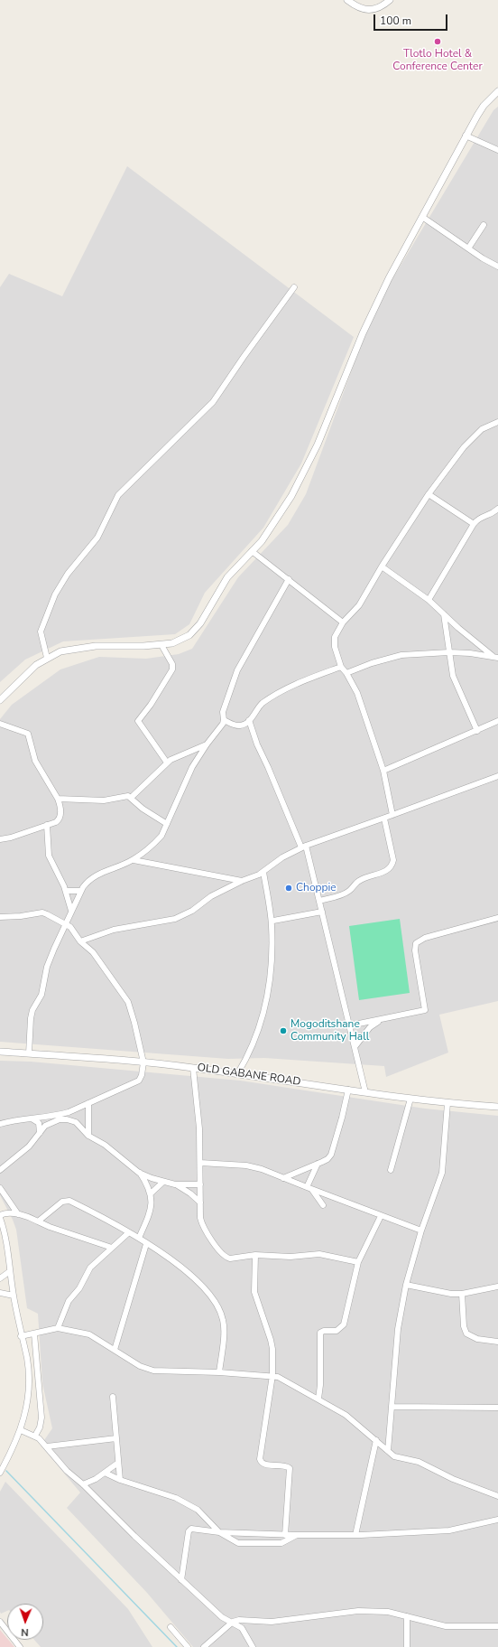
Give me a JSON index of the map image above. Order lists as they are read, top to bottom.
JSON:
{
  "streets": {
    "street": ["OLD GABANE ROAD"]
  },
  "places": ["Tlotlo Hotel & Conference Center", "Choppie", "Mogoditshane Community Hall"],
  "scale_bar": "100 m",
  "north": "bottom"
}
